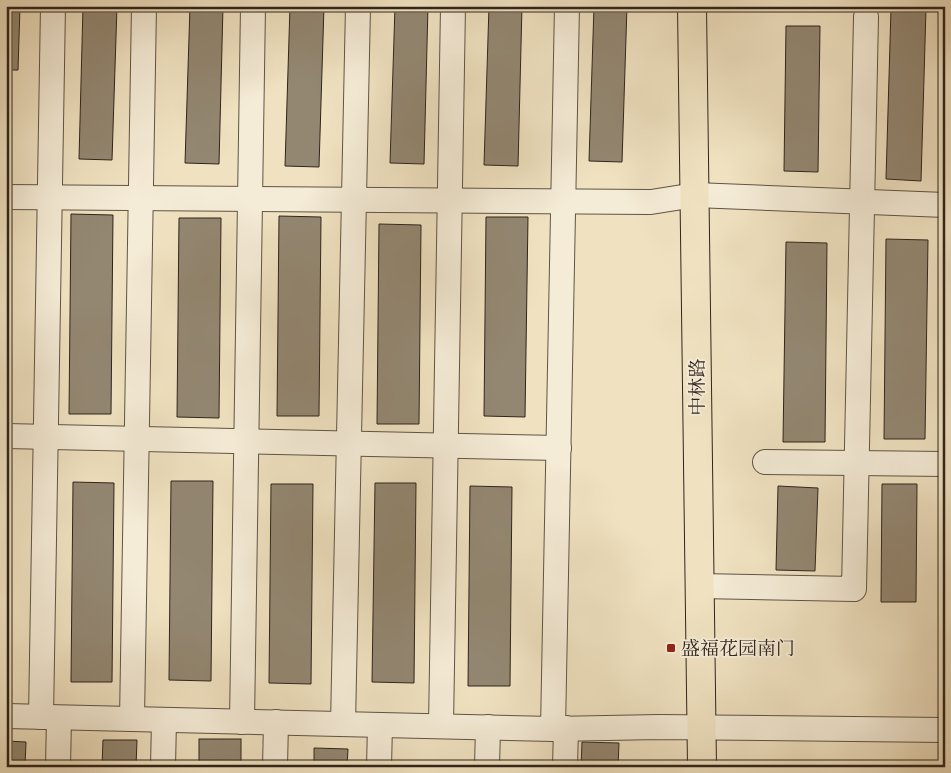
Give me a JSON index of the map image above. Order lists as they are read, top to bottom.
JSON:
{
  "streets": {
    "main road": ["中林路"]
  },
  "places": {
    "transit": ["盛福花园南门"]
  }
}
